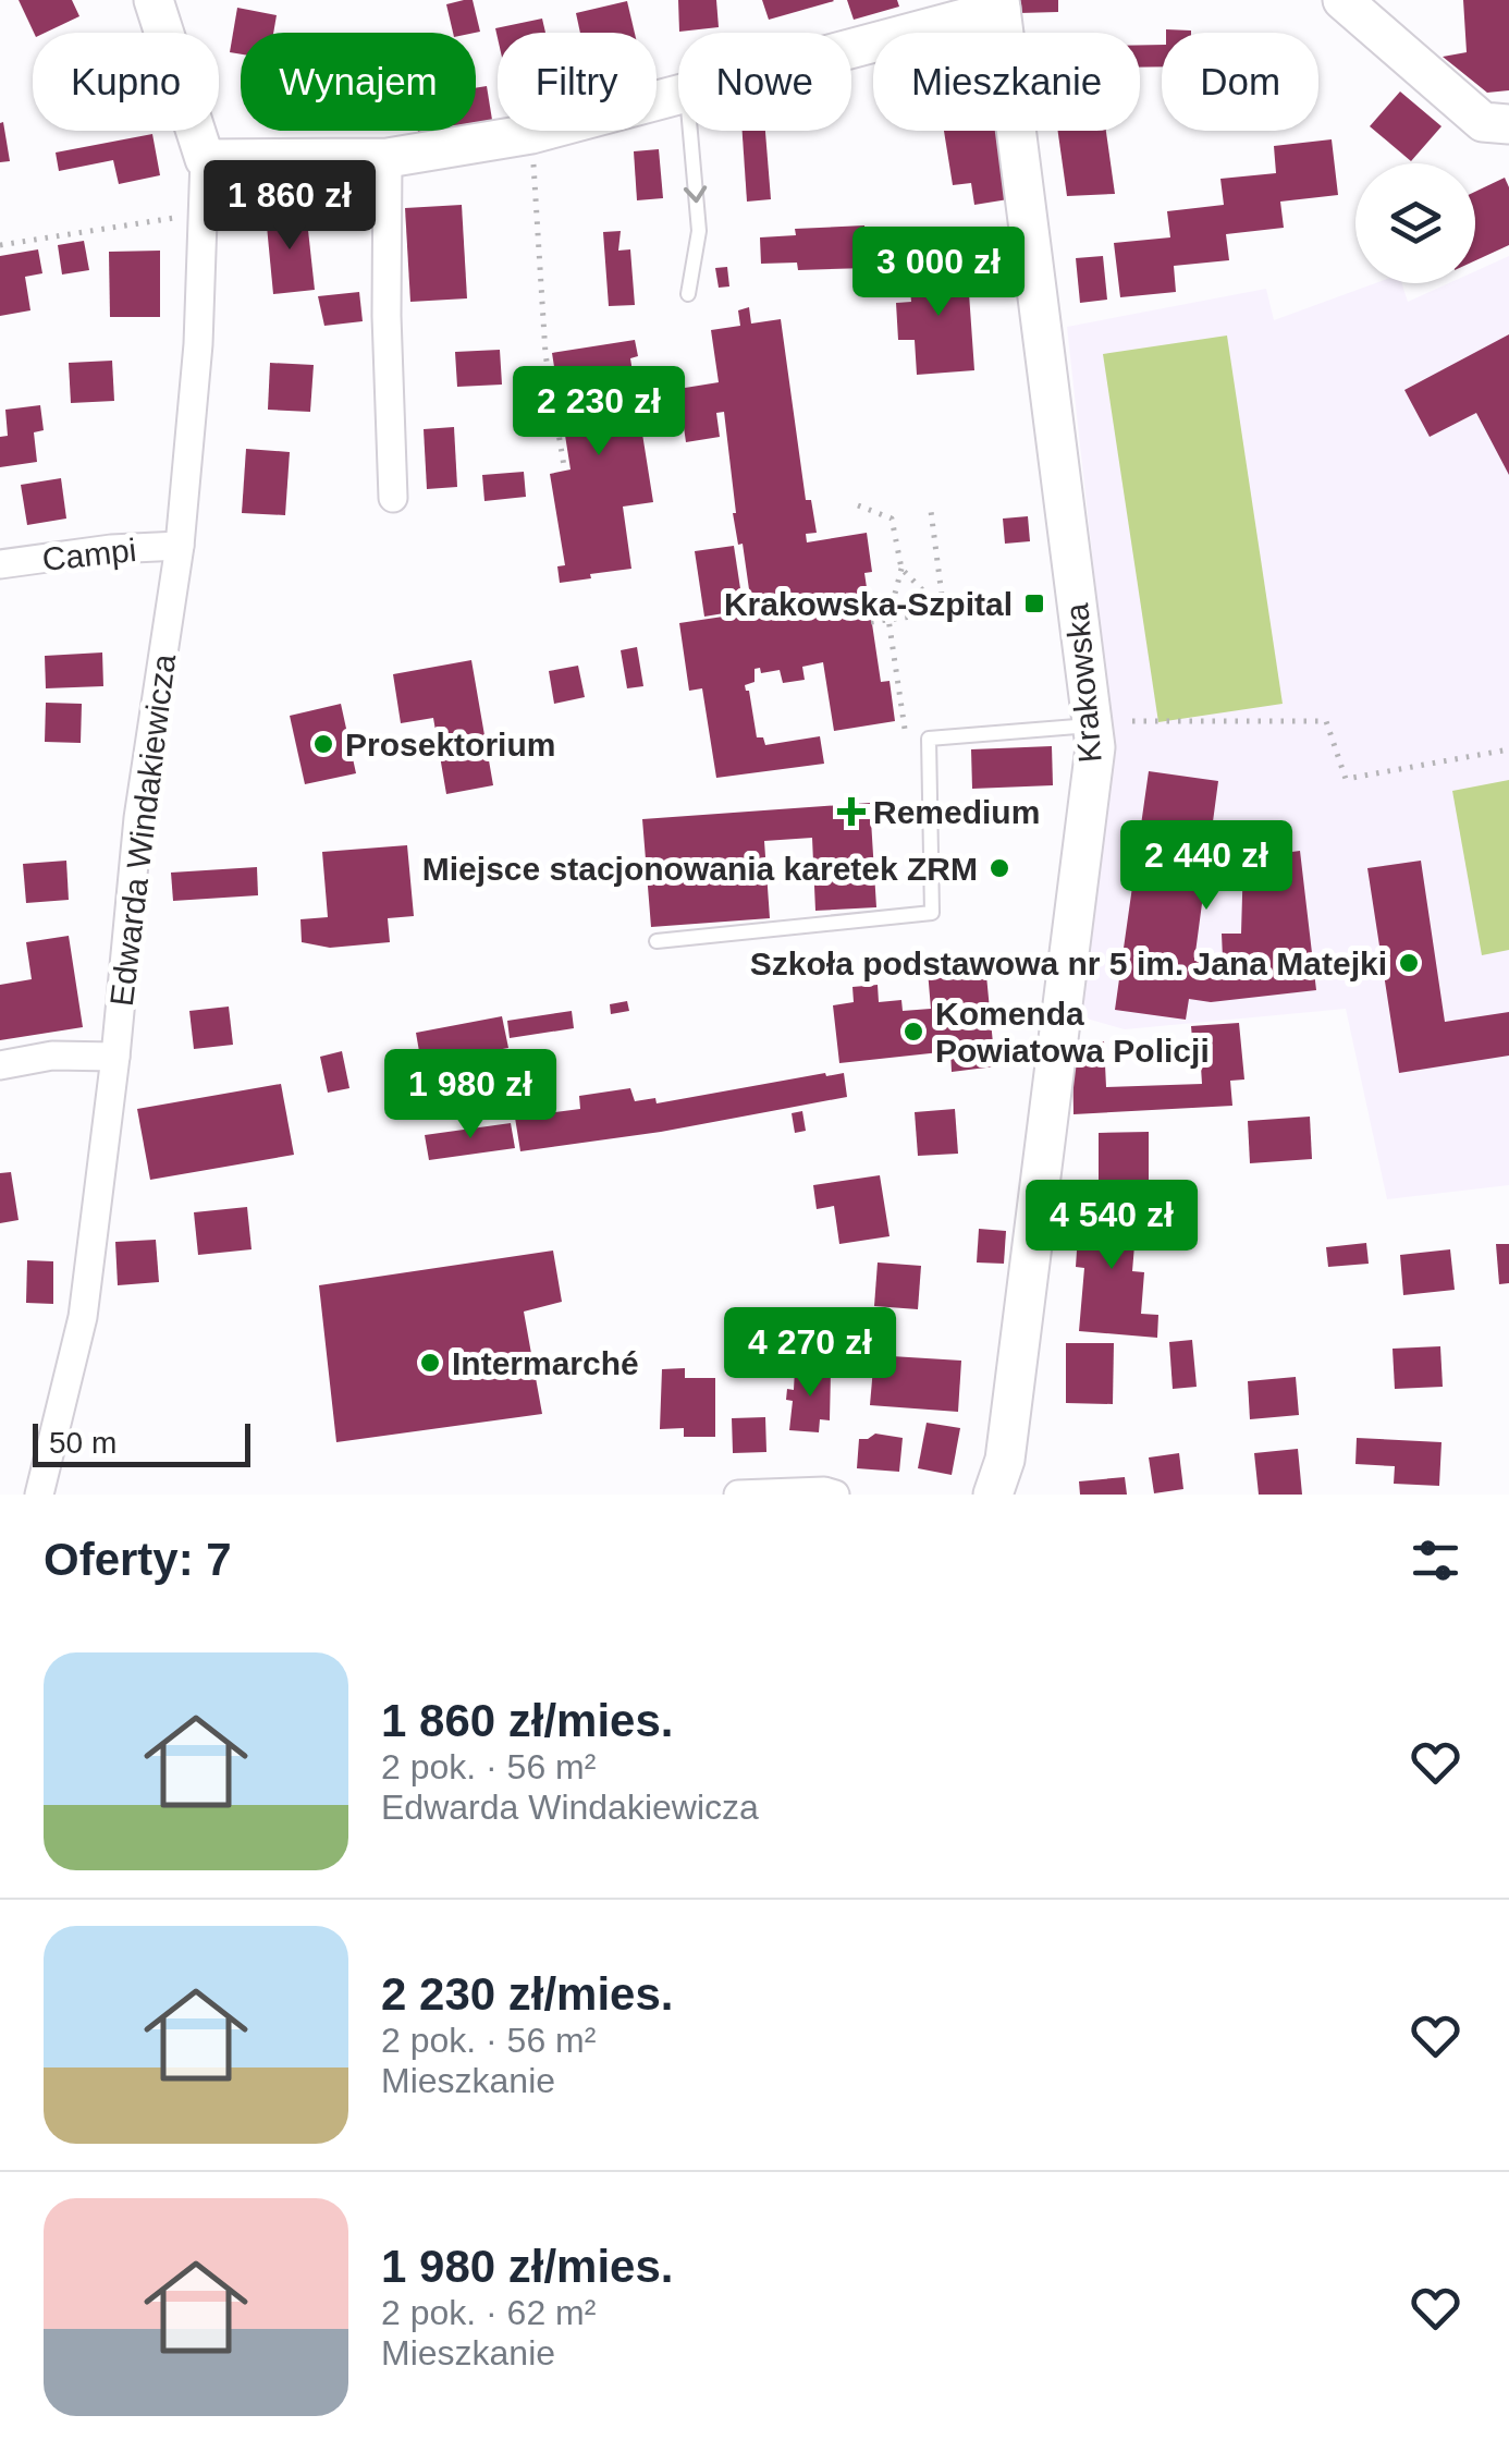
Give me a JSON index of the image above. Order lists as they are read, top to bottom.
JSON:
{
  "streets": {
    "street": ["Campi", "Krakowska", "Edwarda Windakiewicza"]
  },
  "crossings": [
    ["Campi", "Edwarda Windakiewicza"]
  ],
  "places": {
    "transit": ["Krakowska-Szpital"],
    "other": [
      "Prosektorium",
      "Miejsce stacjonowania karetek ZRM",
      "Szkoła podstawowa nr 5 im. Jana Matejki",
      "Komenda Powiatowa Policji",
      "Intermarché"
    ],
    "health": ["Remedium"]
  },
  "scale_bar": "50 m",
  "page": {
    "chip": [
      "Kupno",
      "Wynajem",
      "Filtry",
      "Nowe",
      "Mieszkanie",
      "Dom"
    ],
    "price": [
      "1 860 zł",
      "3 000 zł",
      "2 230 zł",
      "2 440 zł",
      "1 980 zł",
      "4 540 zł",
      "4 270 zł"
    ],
    "scale": "50 m",
    "heading": "Oferty: 7",
    "list": [
      {
        "name": "1 860 zł/mies.",
        "note": "2 pok. · 56 m² · Edwarda Windakiewicza"
      },
      {
        "name": "2 230 zł/mies.",
        "note": "2 pok. · 56 m² · Mieszkanie"
      },
      {
        "name": "1 980 zł/mies.",
        "note": "2 pok. · 62 m² · Mieszkanie"
      }
    ]
  }
}
